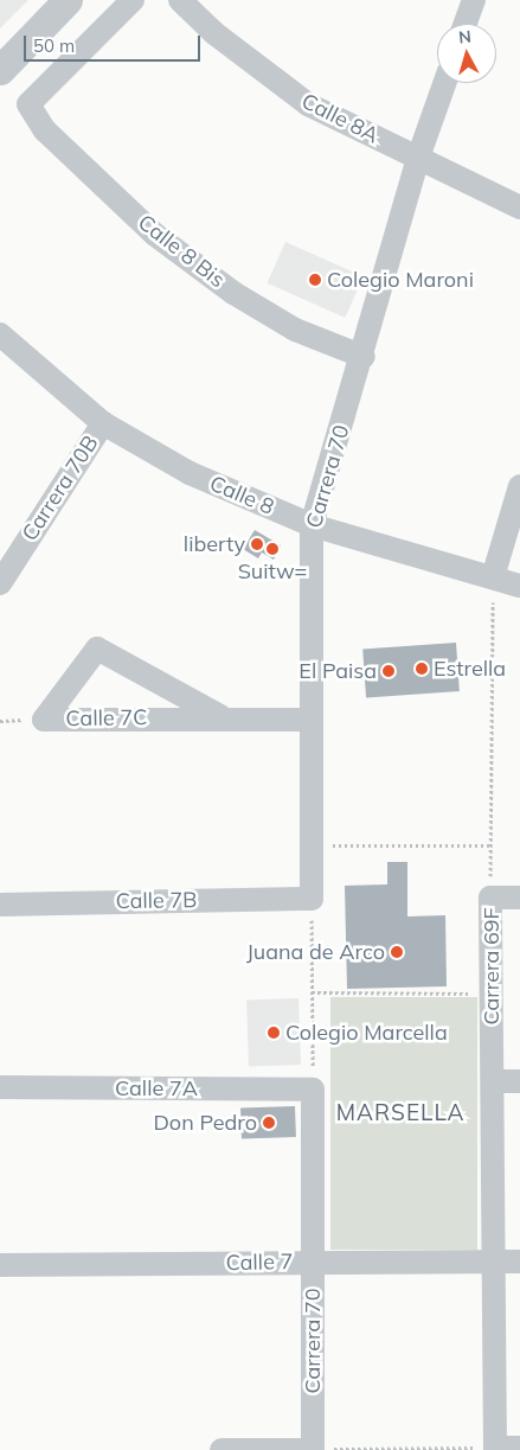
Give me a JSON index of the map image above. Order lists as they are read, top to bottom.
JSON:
{
  "streets": {
    "street": [
      "Calle 8A",
      "Calle 8 Bis",
      "Carrera 70",
      "Carrera 70B",
      "Calle 8",
      "Calle 7C",
      "Calle 7B",
      "Carrera 69F",
      "Calle 7A",
      "Calle 7"
    ]
  },
  "crossings": [
    ["Calle 8A", "Carrera 70"],
    ["Calle 8 Bis", "Carrera 70"],
    ["Carrera 70", "Calle 8"],
    ["Carrera 70", "Calle 7C"],
    ["Carrera 70", "Calle 7B"],
    ["Carrera 70", "Calle 7A"],
    ["Carrera 70", "Calle 7"],
    ["Carrera 70B", "Calle 8"],
    ["Calle 8", "Carrera 69F"],
    ["Carrera 69F", "Calle 7"]
  ],
  "districts": ["MARSELLA"],
  "places": [
    "Colegio Maroni",
    "liberty",
    "Suitw=",
    "Estrella",
    "El Paisa",
    "Juana de Arco",
    "Colegio Marcella",
    "Don Pedro"
  ],
  "scale_bar": "50 m",
  "north": "top"
}
